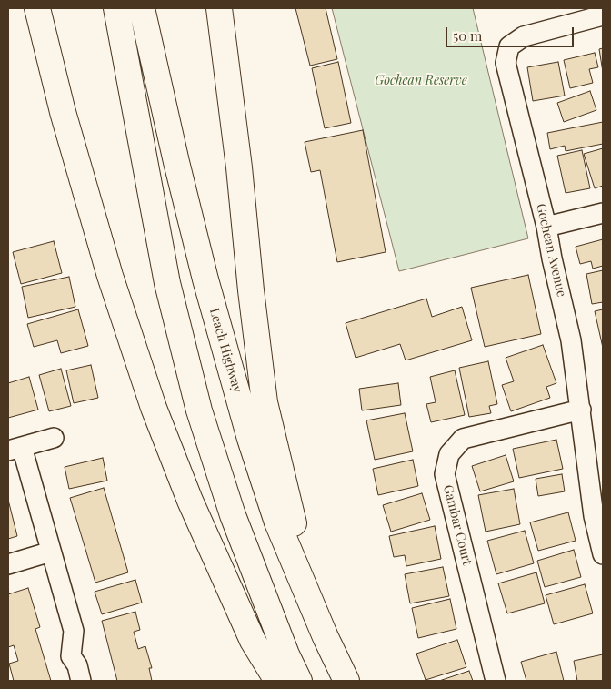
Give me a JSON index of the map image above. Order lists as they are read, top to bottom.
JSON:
{
  "streets": {
    "highway": ["Leach Highway"],
    "street": ["Gochean Avenue", "Gambar Court"]
  },
  "crossings": [
    ["Gochean Avenue", "Gambar Court"]
  ],
  "parks": ["Gochean Reserve"],
  "scale_bar": "50 m"
}
